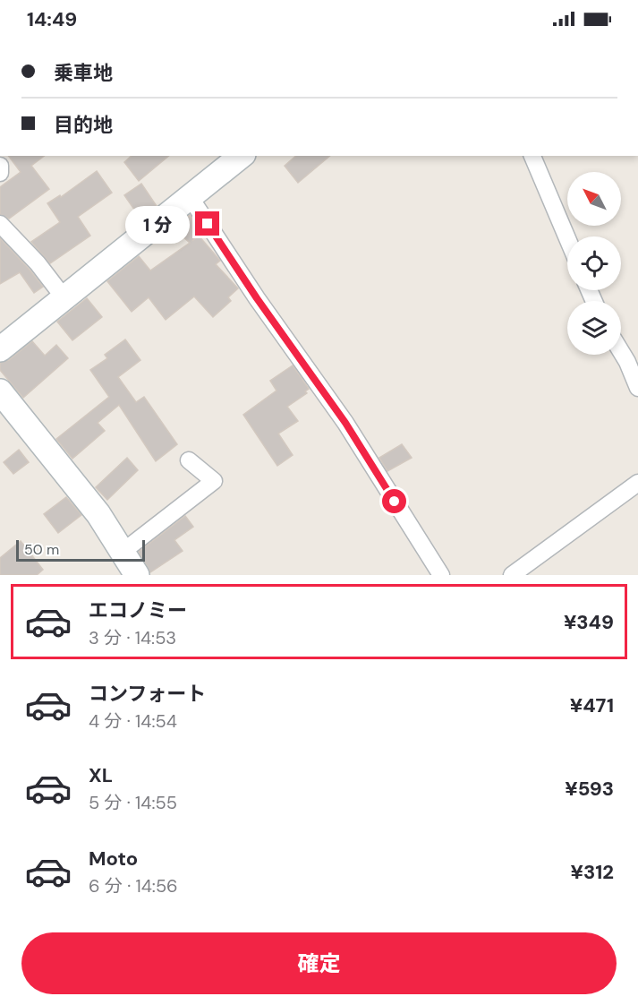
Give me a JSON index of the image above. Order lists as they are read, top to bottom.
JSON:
{
  "scale_bar": "50 m",
  "north": "top left",
  "page": {
    "status": "14:49",
    "banner": ["乗車地", "目的地"],
    "bubble": "1 分",
    "scale": "50 m",
    "list": [
      {
        "name": "エコノミー",
        "note": "3 分 · 14:53",
        "value": "¥349"
      },
      {
        "name": "コンフォート",
        "note": "4 分 · 14:54",
        "value": "¥471"
      },
      {
        "name": "XL",
        "note": "5 分 · 14:55",
        "value": "¥593"
      },
      {
        "name": "Moto",
        "note": "6 分 · 14:56",
        "value": "¥312"
      }
    ],
    "buttons": "確定"
  }
}
